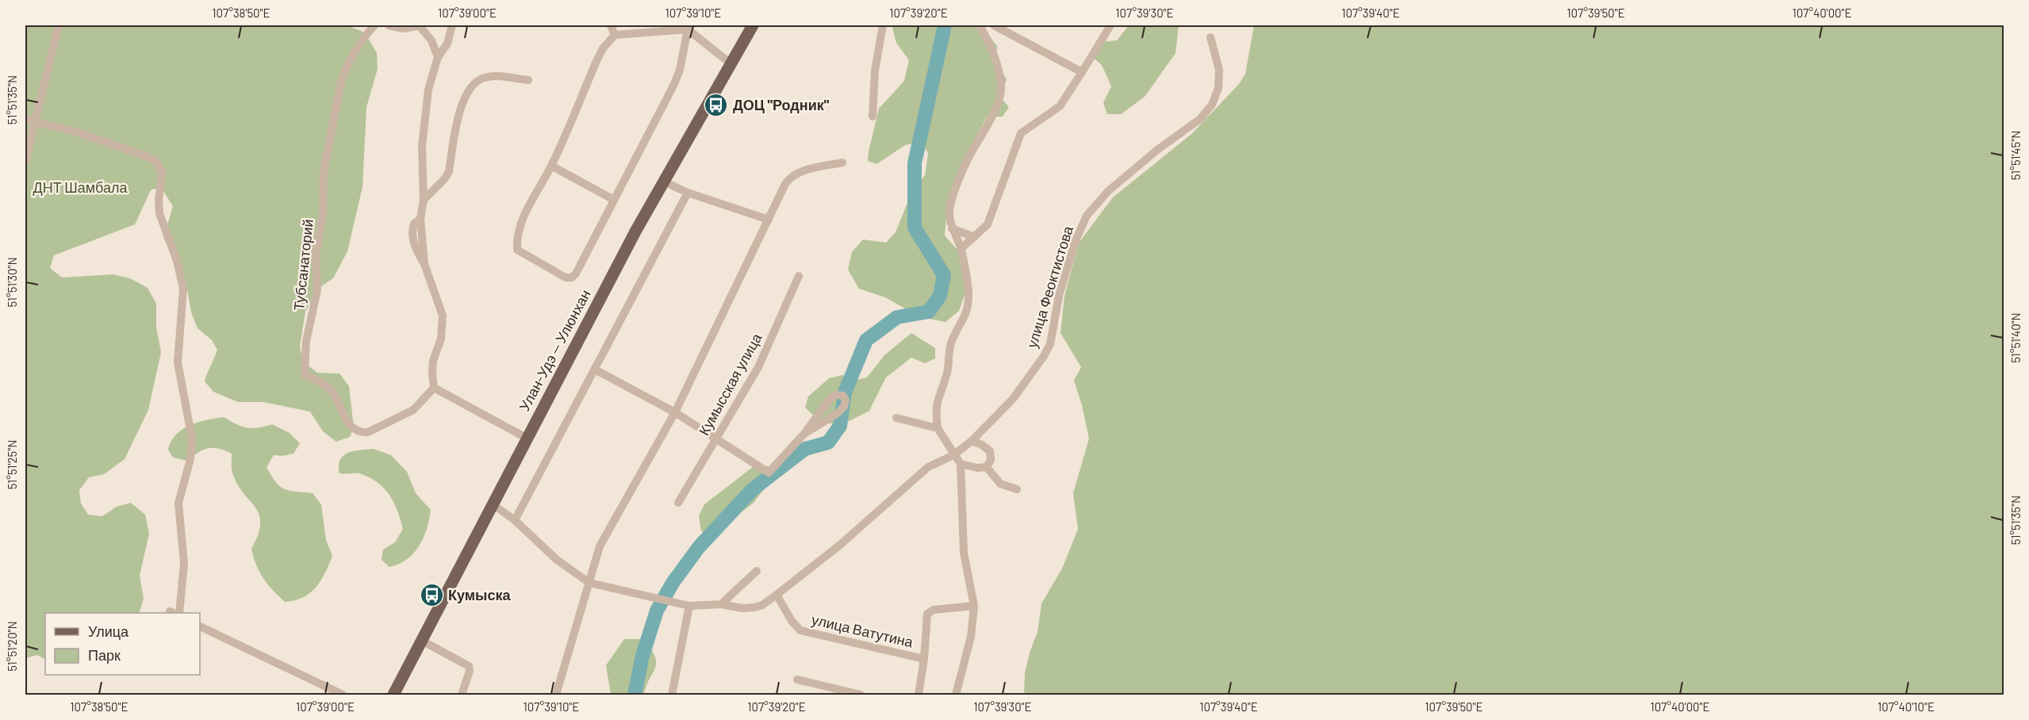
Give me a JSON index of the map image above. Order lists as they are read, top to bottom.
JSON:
{
  "streets": {
    "main road": ["Улан-Удэ — Улюнхан"],
    "street": [
      "Тубсанаторий",
      "улица Феоктистова",
      "Кумысская улица",
      "улица Ватутина"
    ]
  },
  "crossings": [
    ["улица Феоктистова", "Улан-Удэ — Улюнхан"],
    ["улица Феоктистова", "улица Ватутина"]
  ],
  "parks": ["ДНТ Шамбала"],
  "places": {
    "bus stop": ["ДОЦ \"Родник\"", "Кумыска"]
  },
  "legend": ["Улица", "Парк"],
  "coordinates": [
    "107°38'50\"E",
    "107°39'00\"E",
    "107°39'10\"E",
    "107°39'20\"E",
    "107°39'30\"E",
    "107°39'40\"E",
    "107°39'50\"E",
    "107°40'00\"E",
    "51°51'35\"N",
    "51°51'45\"N",
    "51°51'30\"N",
    "51°51'40\"N",
    "51°51'25\"N",
    "51°51'20\"N",
    "107°40'10\"E"
  ]
}
